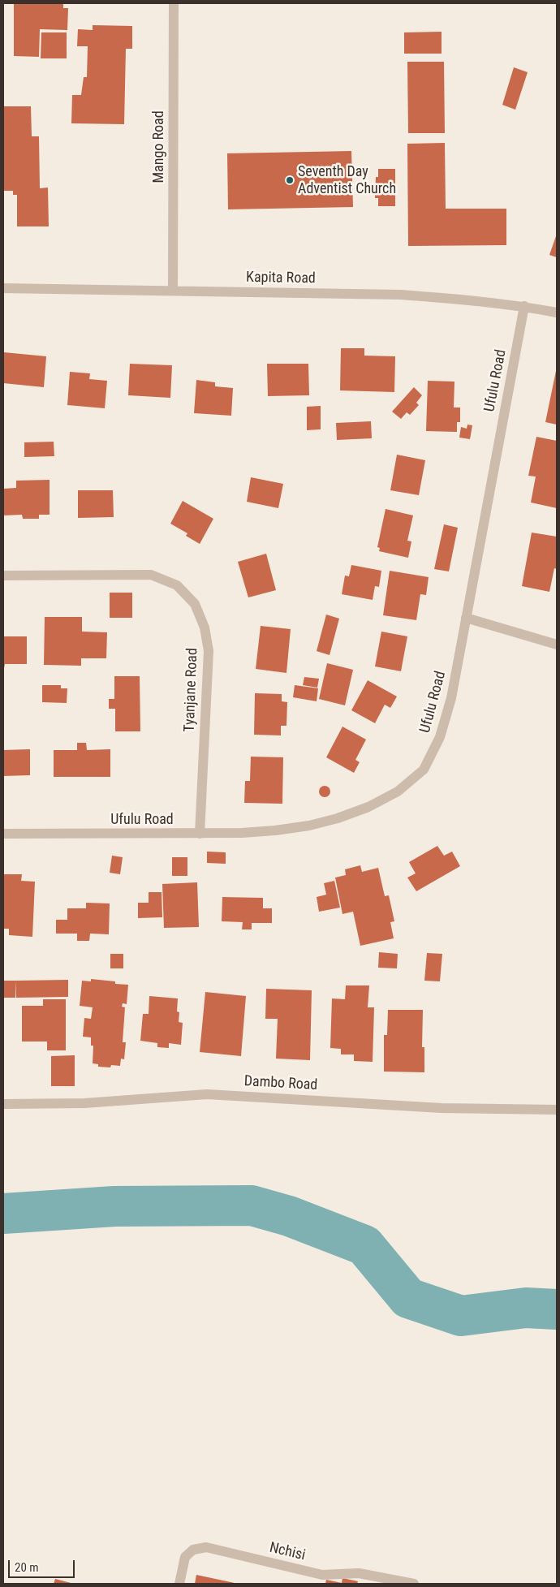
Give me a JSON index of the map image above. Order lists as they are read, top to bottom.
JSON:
{
  "streets": {
    "street": [
      "Mango Road",
      "Kapita Road",
      "Ufulu Road",
      "Tyanjane Road",
      "Dambo Road",
      "Nchisi"
    ]
  },
  "crossings": [
    ["Mango Road", "Kapita Road"],
    ["Kapita Road", "Ufulu Road"],
    ["Ufulu Road", "Tyanjane Road"]
  ],
  "places": ["Seventh Day Adventist Church"],
  "scale_bar": "20 m"
}
